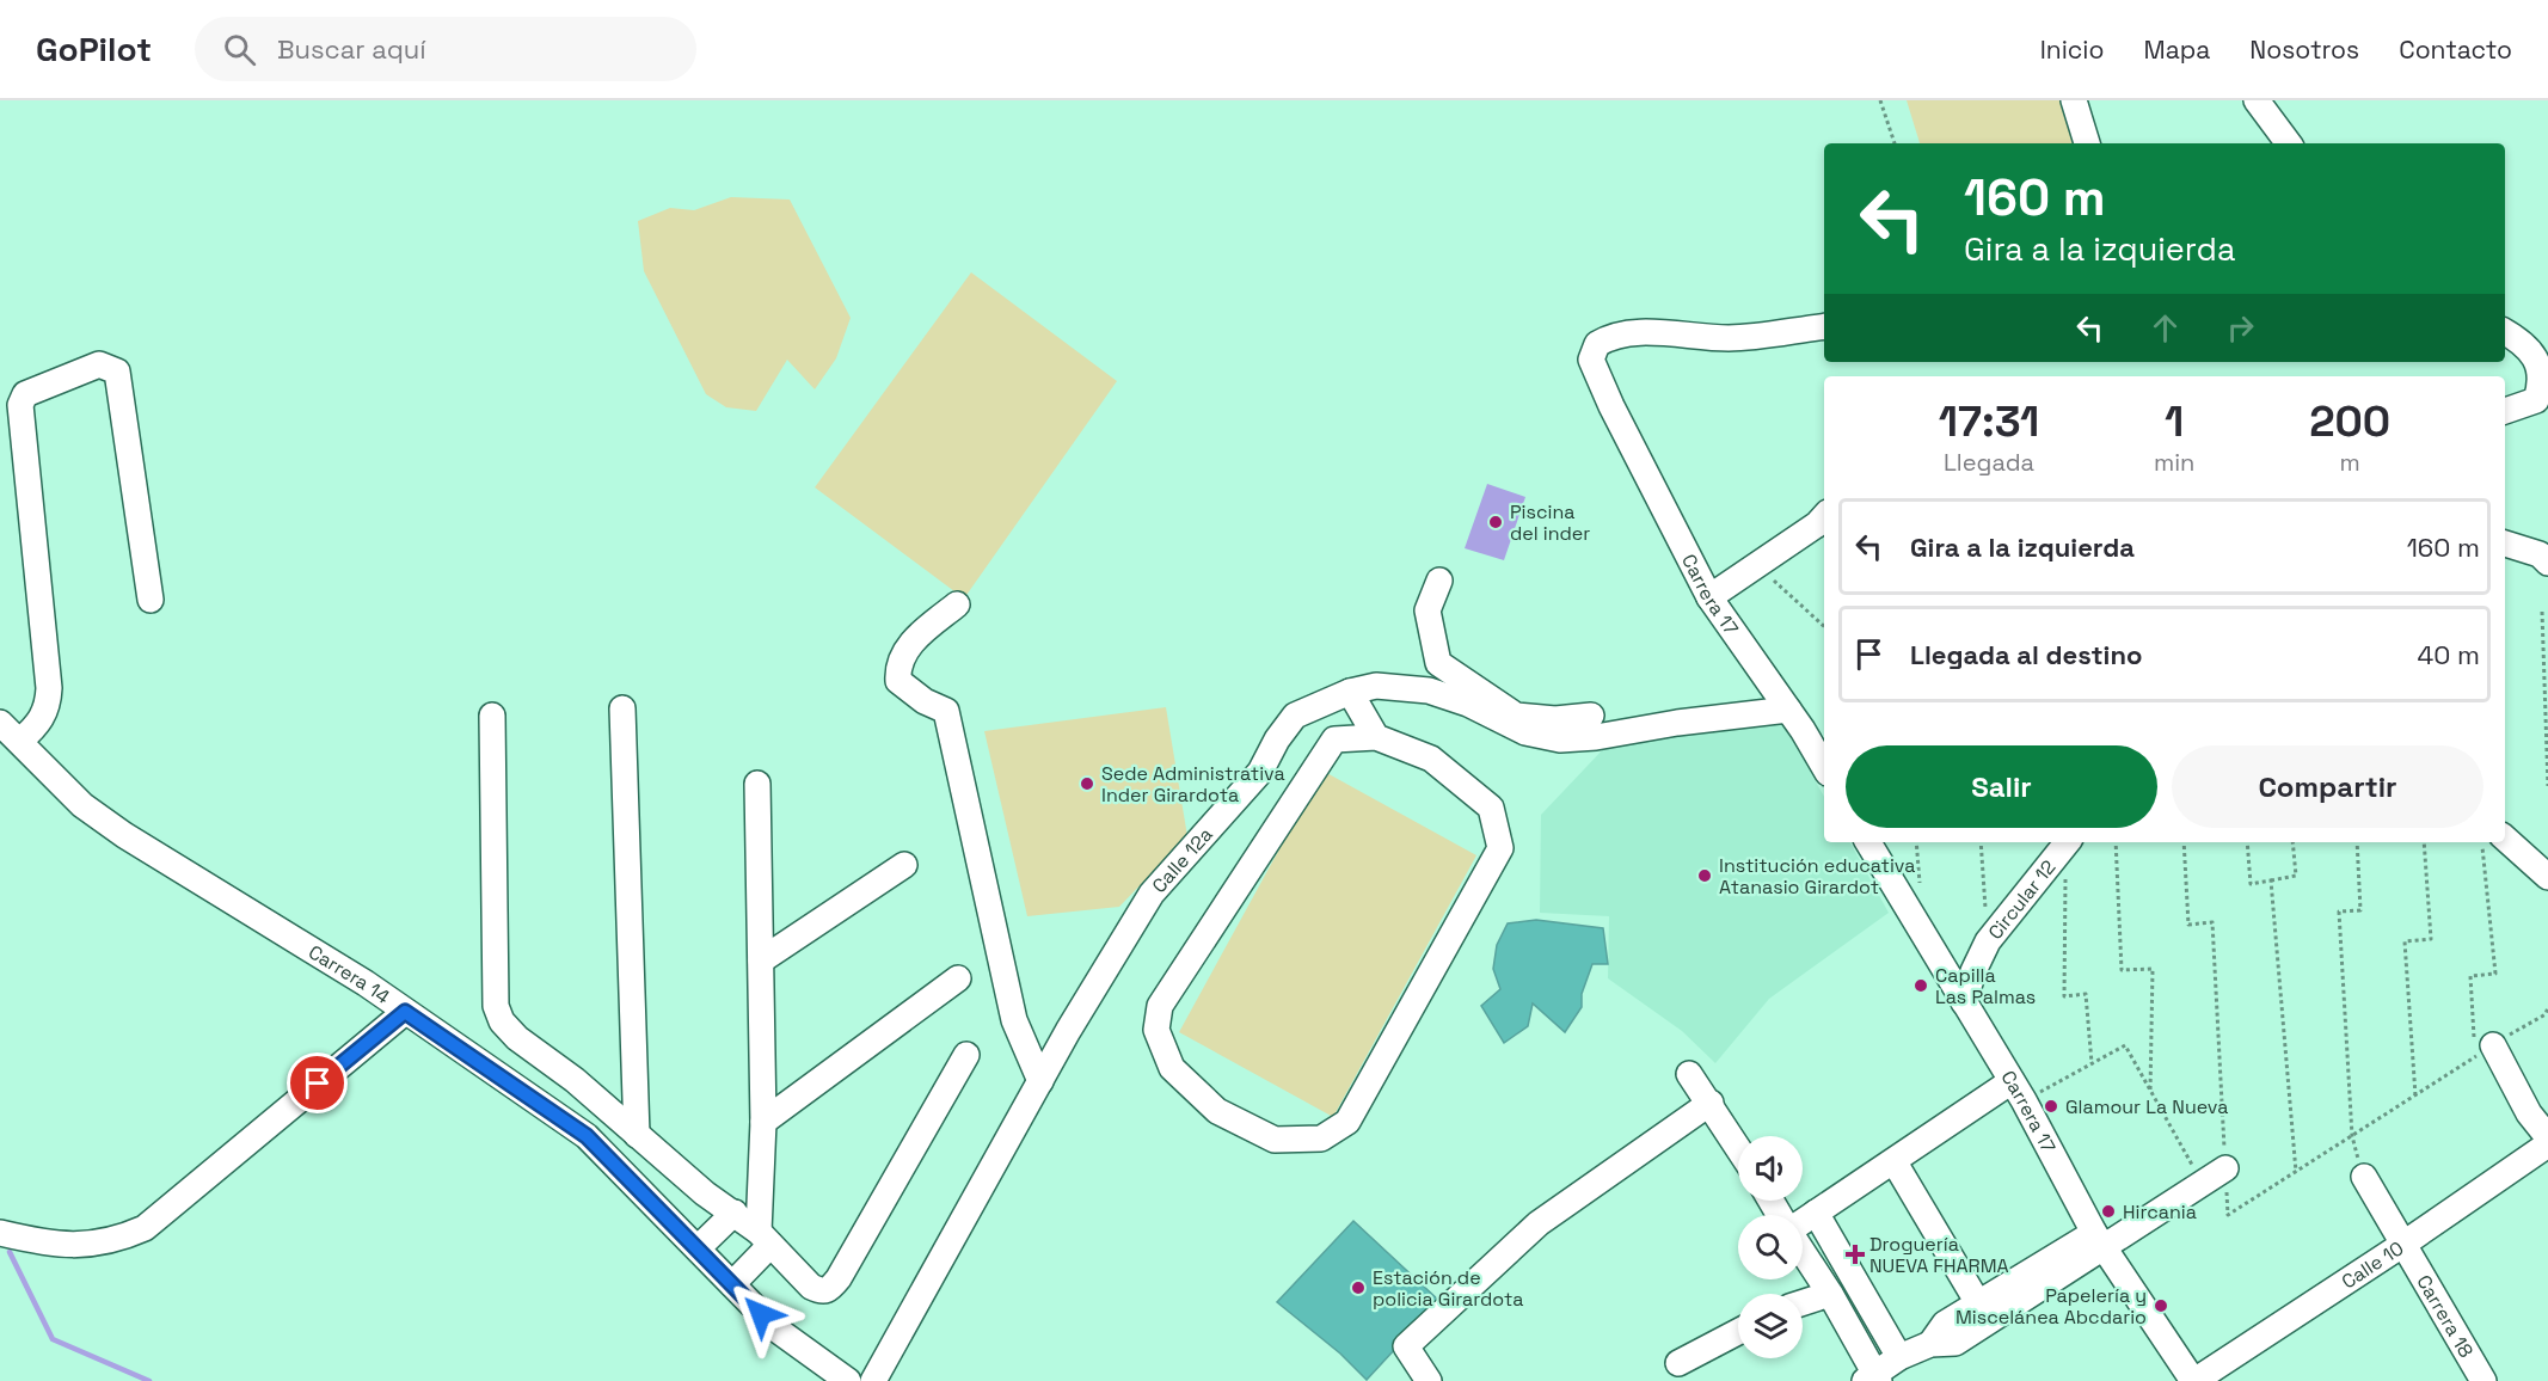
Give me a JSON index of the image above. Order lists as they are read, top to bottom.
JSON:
{
  "streets": {
    "street": [
      "Carrera 17",
      "Calle 12a",
      "Circular 12",
      "Carrera 14",
      "Calle 10",
      "Carrera 18"
    ]
  },
  "crossings": [
    ["Carrera 17", "Calle 12a"],
    ["Carrera 17", "Circular 12"],
    ["Carrera 17", "Calle 10"],
    ["Calle 10", "Carrera 18"]
  ],
  "places": {
    "other": [
      "Piscina del inder",
      "Sede Administrativa Inder Girardota",
      "Institución educativa Atanasio Girardot",
      "Capilla Las Palmas",
      "Glamour La Nueva",
      "Hircania",
      "Estación de policia Girardota",
      "Papelería y Miscelánea Abcdario"
    ],
    "health": ["Droguería NUEVA FHARMA"]
  },
  "page": {
    "header": "GoPilot",
    "search": "Buscar aquí",
    "nav": [
      "Inicio",
      "Mapa",
      "Nosotros",
      "Contacto"
    ],
    "turn": ["160 m", "Gira a la izquierda"],
    "eta": [
      "17:31",
      "Llegada",
      "1",
      "min",
      "200",
      "m"
    ],
    "list": [
      {
        "name": "Gira a la izquierda",
        "value": "160 m"
      },
      {
        "name": "Llegada al destino",
        "value": "40 m"
      }
    ],
    "buttons": ["Salir", "Compartir"]
  }
}
